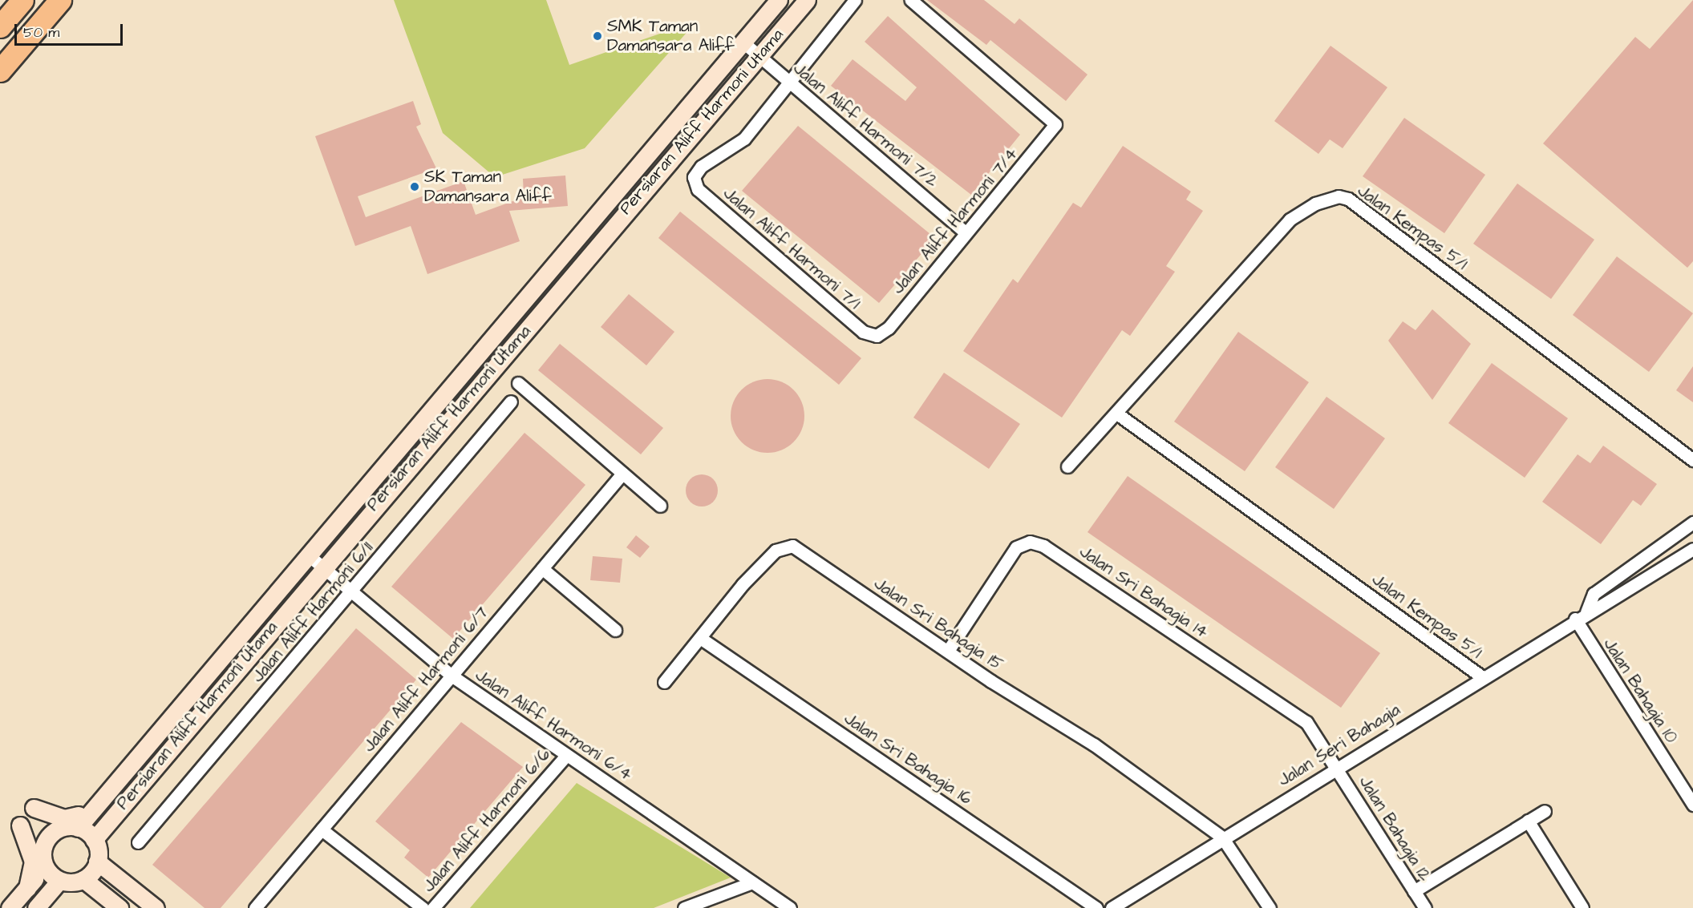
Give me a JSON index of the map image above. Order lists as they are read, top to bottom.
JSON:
{
  "streets": {
    "street": [
      "Persiaran Aliff Harmoni Utama",
      "Jalan Aliff Harmoni 7/2",
      "Jalan Aliff Harmoni 7/4",
      "Jalan Kempas 5/1",
      "Jalan Aliff Harmoni 7/1",
      "Jalan Sri Bahagia 14",
      "Jalan Aliff Harmoni 6/11",
      "Jalan Sri Bahagia 15",
      "Jalan Aliff Harmoni 6/7",
      "Jalan Bahagia 10",
      "Jalan Aliff Harmoni 6/4",
      "Jalan Seri Bahagia",
      "Jalan Sri Bahagia 16",
      "Jalan Aliff Harmoni 6/6",
      "Jalan Bahagia 12"
    ]
  },
  "crossings": [
    ["Persiaran Aliff Harmoni Utama", "Jalan Aliff Harmoni 7/2"],
    ["Persiaran Aliff Harmoni Utama", "Jalan Aliff Harmoni 6/4"],
    ["Jalan Aliff Harmoni 7/2", "Jalan Aliff Harmoni 7/4"],
    ["Jalan Aliff Harmoni 7/2", "Jalan Aliff Harmoni 7/1"],
    ["Jalan Aliff Harmoni 7/4", "Jalan Aliff Harmoni 7/1"],
    ["Jalan Kempas 5/1", "Jalan Seri Bahagia"],
    ["Jalan Sri Bahagia 14", "Jalan Sri Bahagia 15"],
    ["Jalan Sri Bahagia 14", "Jalan Seri Bahagia"],
    ["Jalan Sri Bahagia 14", "Jalan Bahagia 12"],
    ["Jalan Aliff Harmoni 6/11", "Jalan Aliff Harmoni 6/4"],
    ["Jalan Sri Bahagia 15", "Jalan Seri Bahagia"],
    ["Jalan Sri Bahagia 15", "Jalan Sri Bahagia 16"],
    ["Jalan Aliff Harmoni 6/7", "Jalan Aliff Harmoni 6/4"],
    ["Jalan Bahagia 10", "Jalan Seri Bahagia"],
    ["Jalan Aliff Harmoni 6/4", "Jalan Aliff Harmoni 6/6"],
    ["Jalan Seri Bahagia", "Jalan Bahagia 12"]
  ],
  "places": ["SMK Taman Damansara Aliff", "SK Taman Damansara Aliff"],
  "scale_bar": "50 m"
}
